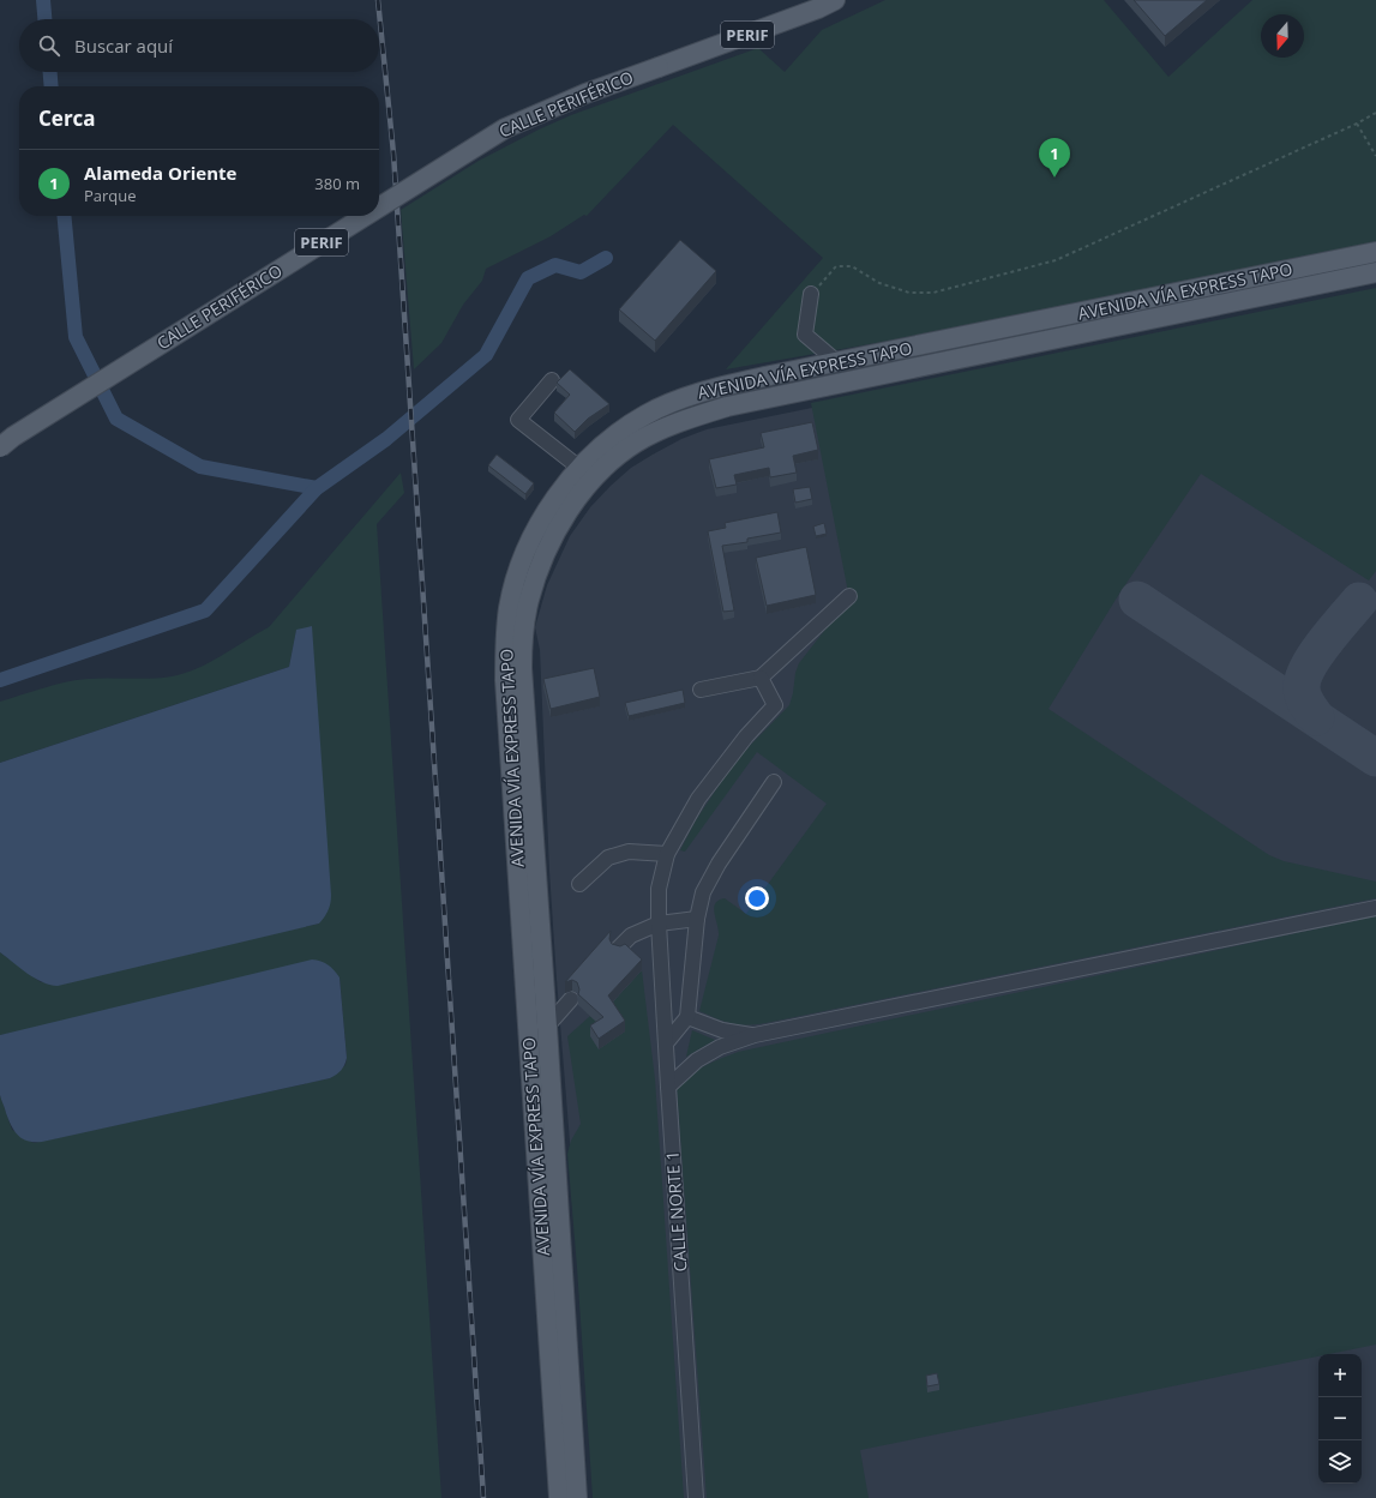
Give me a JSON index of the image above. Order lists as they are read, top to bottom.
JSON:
{
  "streets": {
    "main road": ["PERIF", "CALLE PERIFÉRICO", "AVENIDA VÍA EXPRESS TAPO"],
    "lane": ["CALLE NORTE 1"]
  },
  "north": "bottom",
  "page": {
    "search": "Buscar aquí",
    "heading": "Cerca",
    "pins": "1",
    "list": [
      {
        "mark": "1",
        "name": "Alameda Oriente",
        "note": "Parque",
        "value": "380 m"
      }
    ],
    "map_buttons": ["+", "−"]
  }
}
